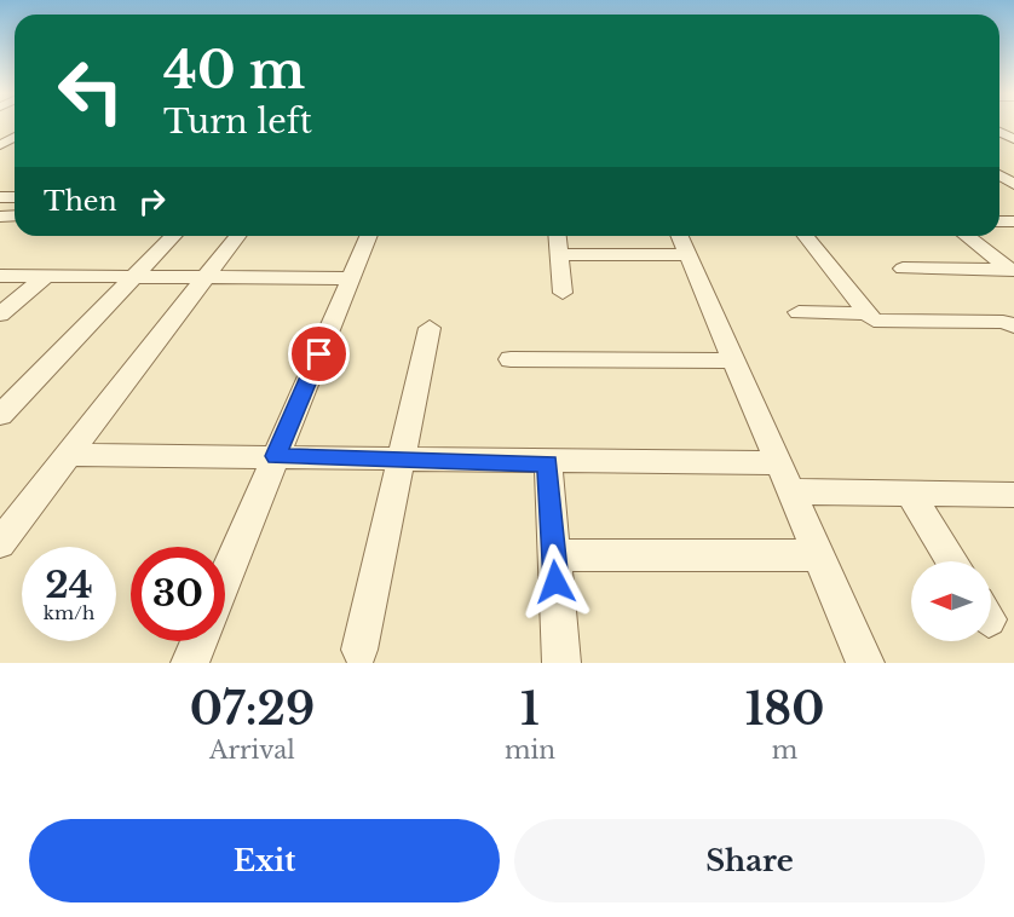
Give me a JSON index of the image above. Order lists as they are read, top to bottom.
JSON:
{
  "north": "left",
  "page": {
    "turn": ["40 m", "Turn left"],
    "then": "Then",
    "speed": "24 km/h",
    "limit": "30",
    "eta": [
      "07:29",
      "Arrival",
      "1",
      "min",
      "180",
      "m"
    ],
    "buttons": ["Exit", "Share"]
  }
}
